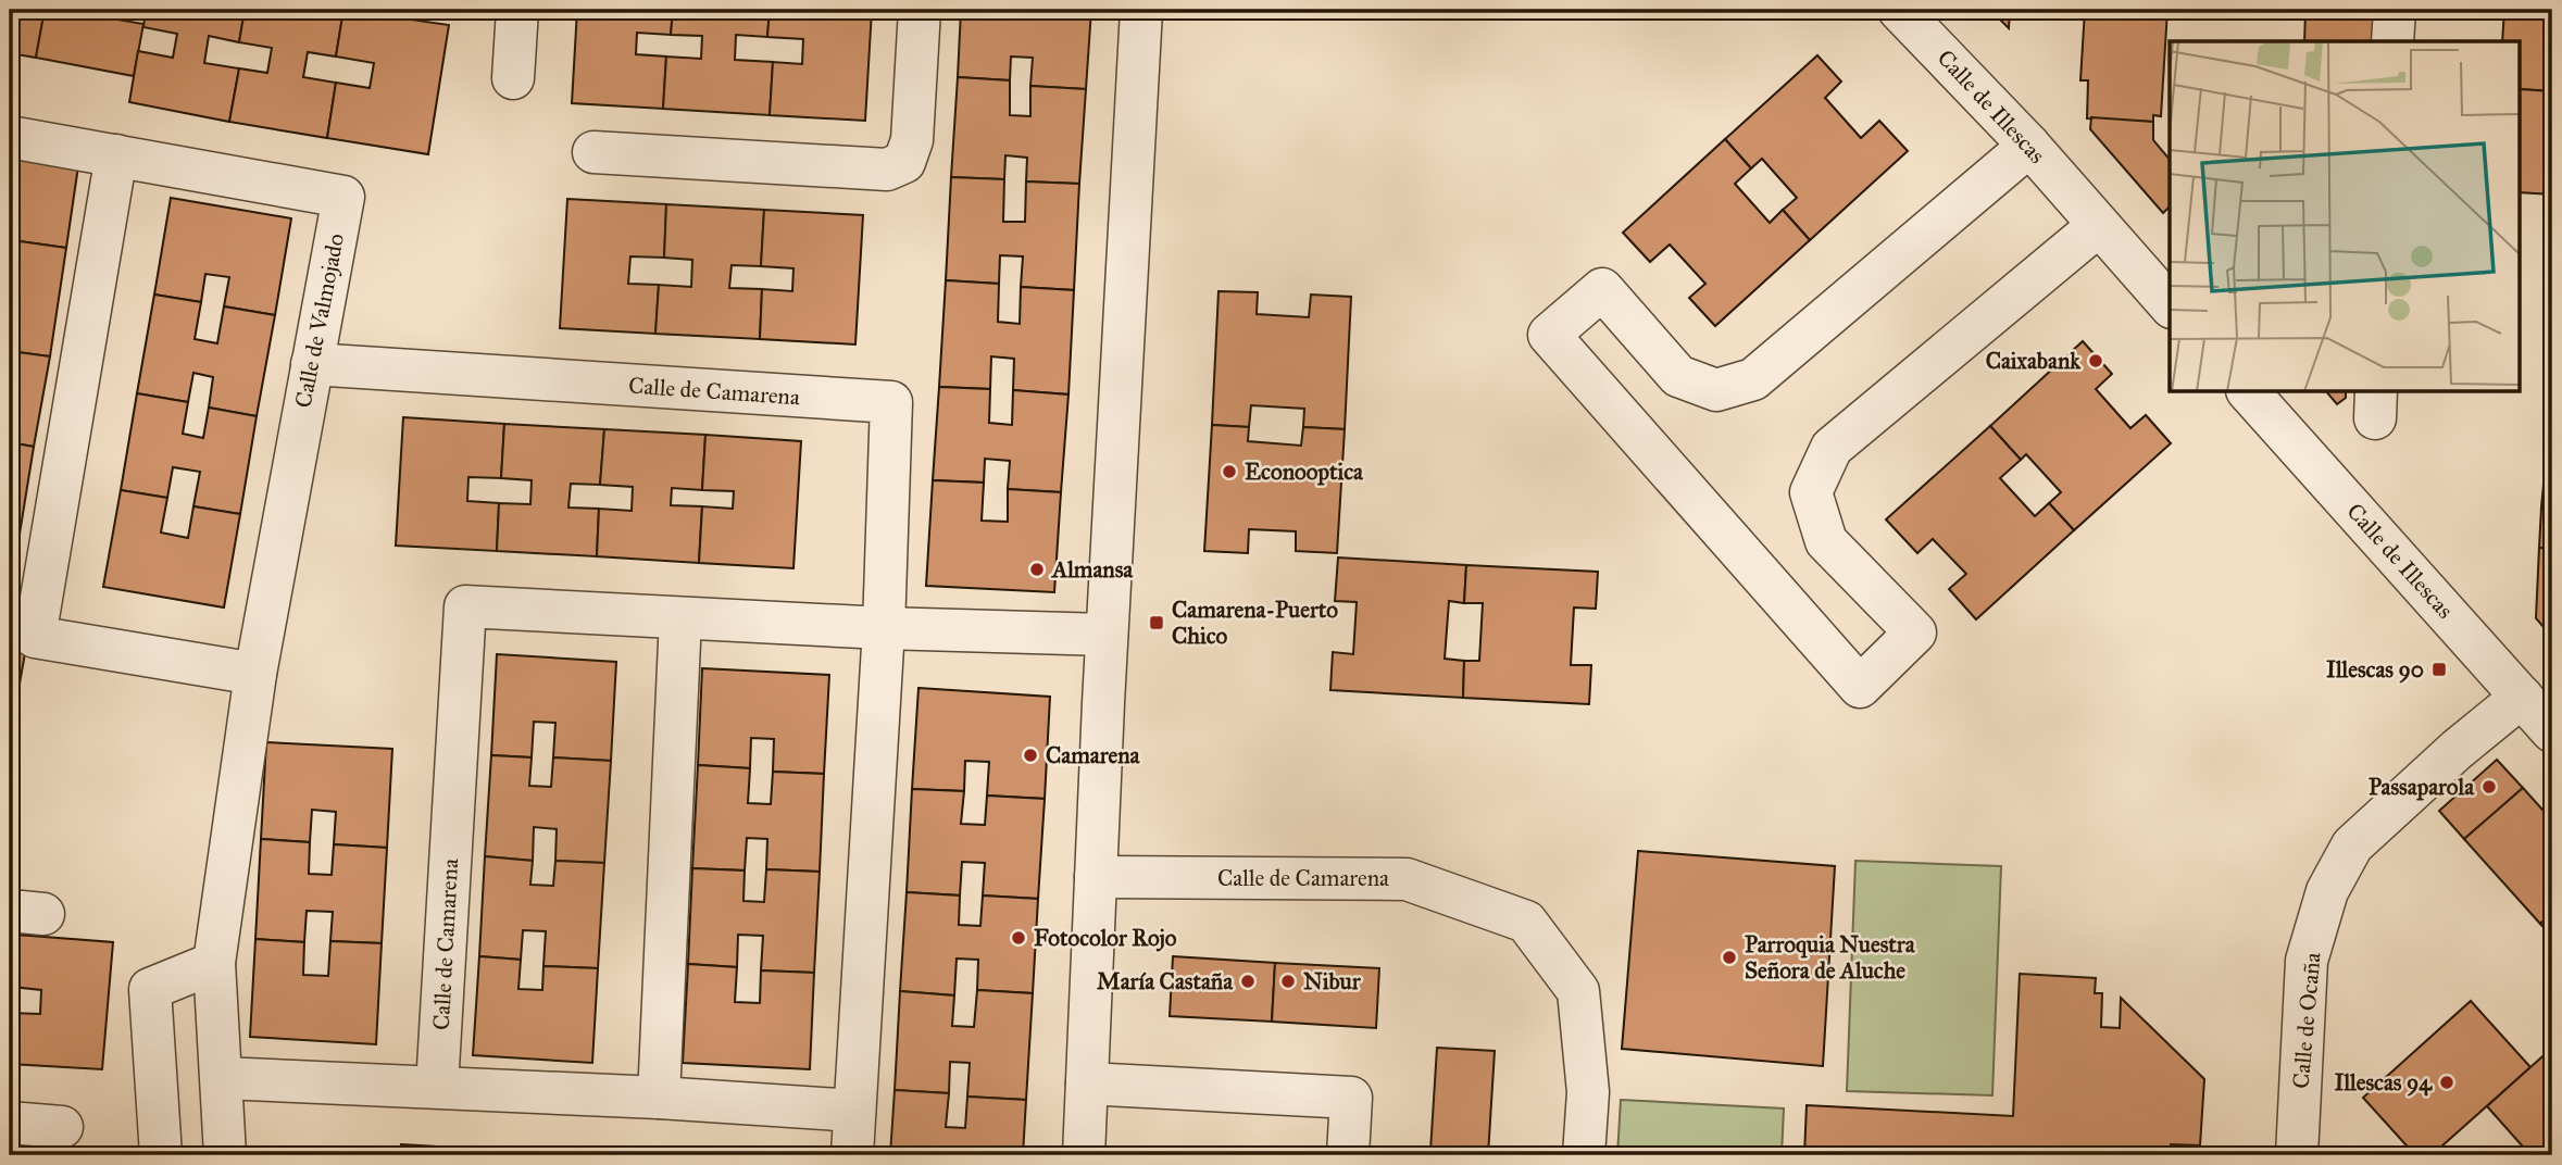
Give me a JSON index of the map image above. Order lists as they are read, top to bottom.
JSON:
{
  "streets": {
    "street": [
      "Calle de Illescas",
      "Calle de Valmojado",
      "Calle de Camarena",
      "Calle de Ocaña"
    ]
  },
  "crossings": [
    ["Calle de Illescas", "Calle de Ocaña"],
    ["Calle de Valmojado", "Calle de Camarena"]
  ],
  "places": {
    "other": [
      "Caixabank",
      "Econooptica",
      "Almansa",
      "Camarena",
      "Passaparola",
      "Fotocolor Rojo",
      "Parroquia Nuestra Señora de Aluche",
      "María Castaña",
      "Nibur",
      "Illescas 94"
    ],
    "transit": ["Camarena-Puerto Chico", "Illescas 90"]
  }
}
